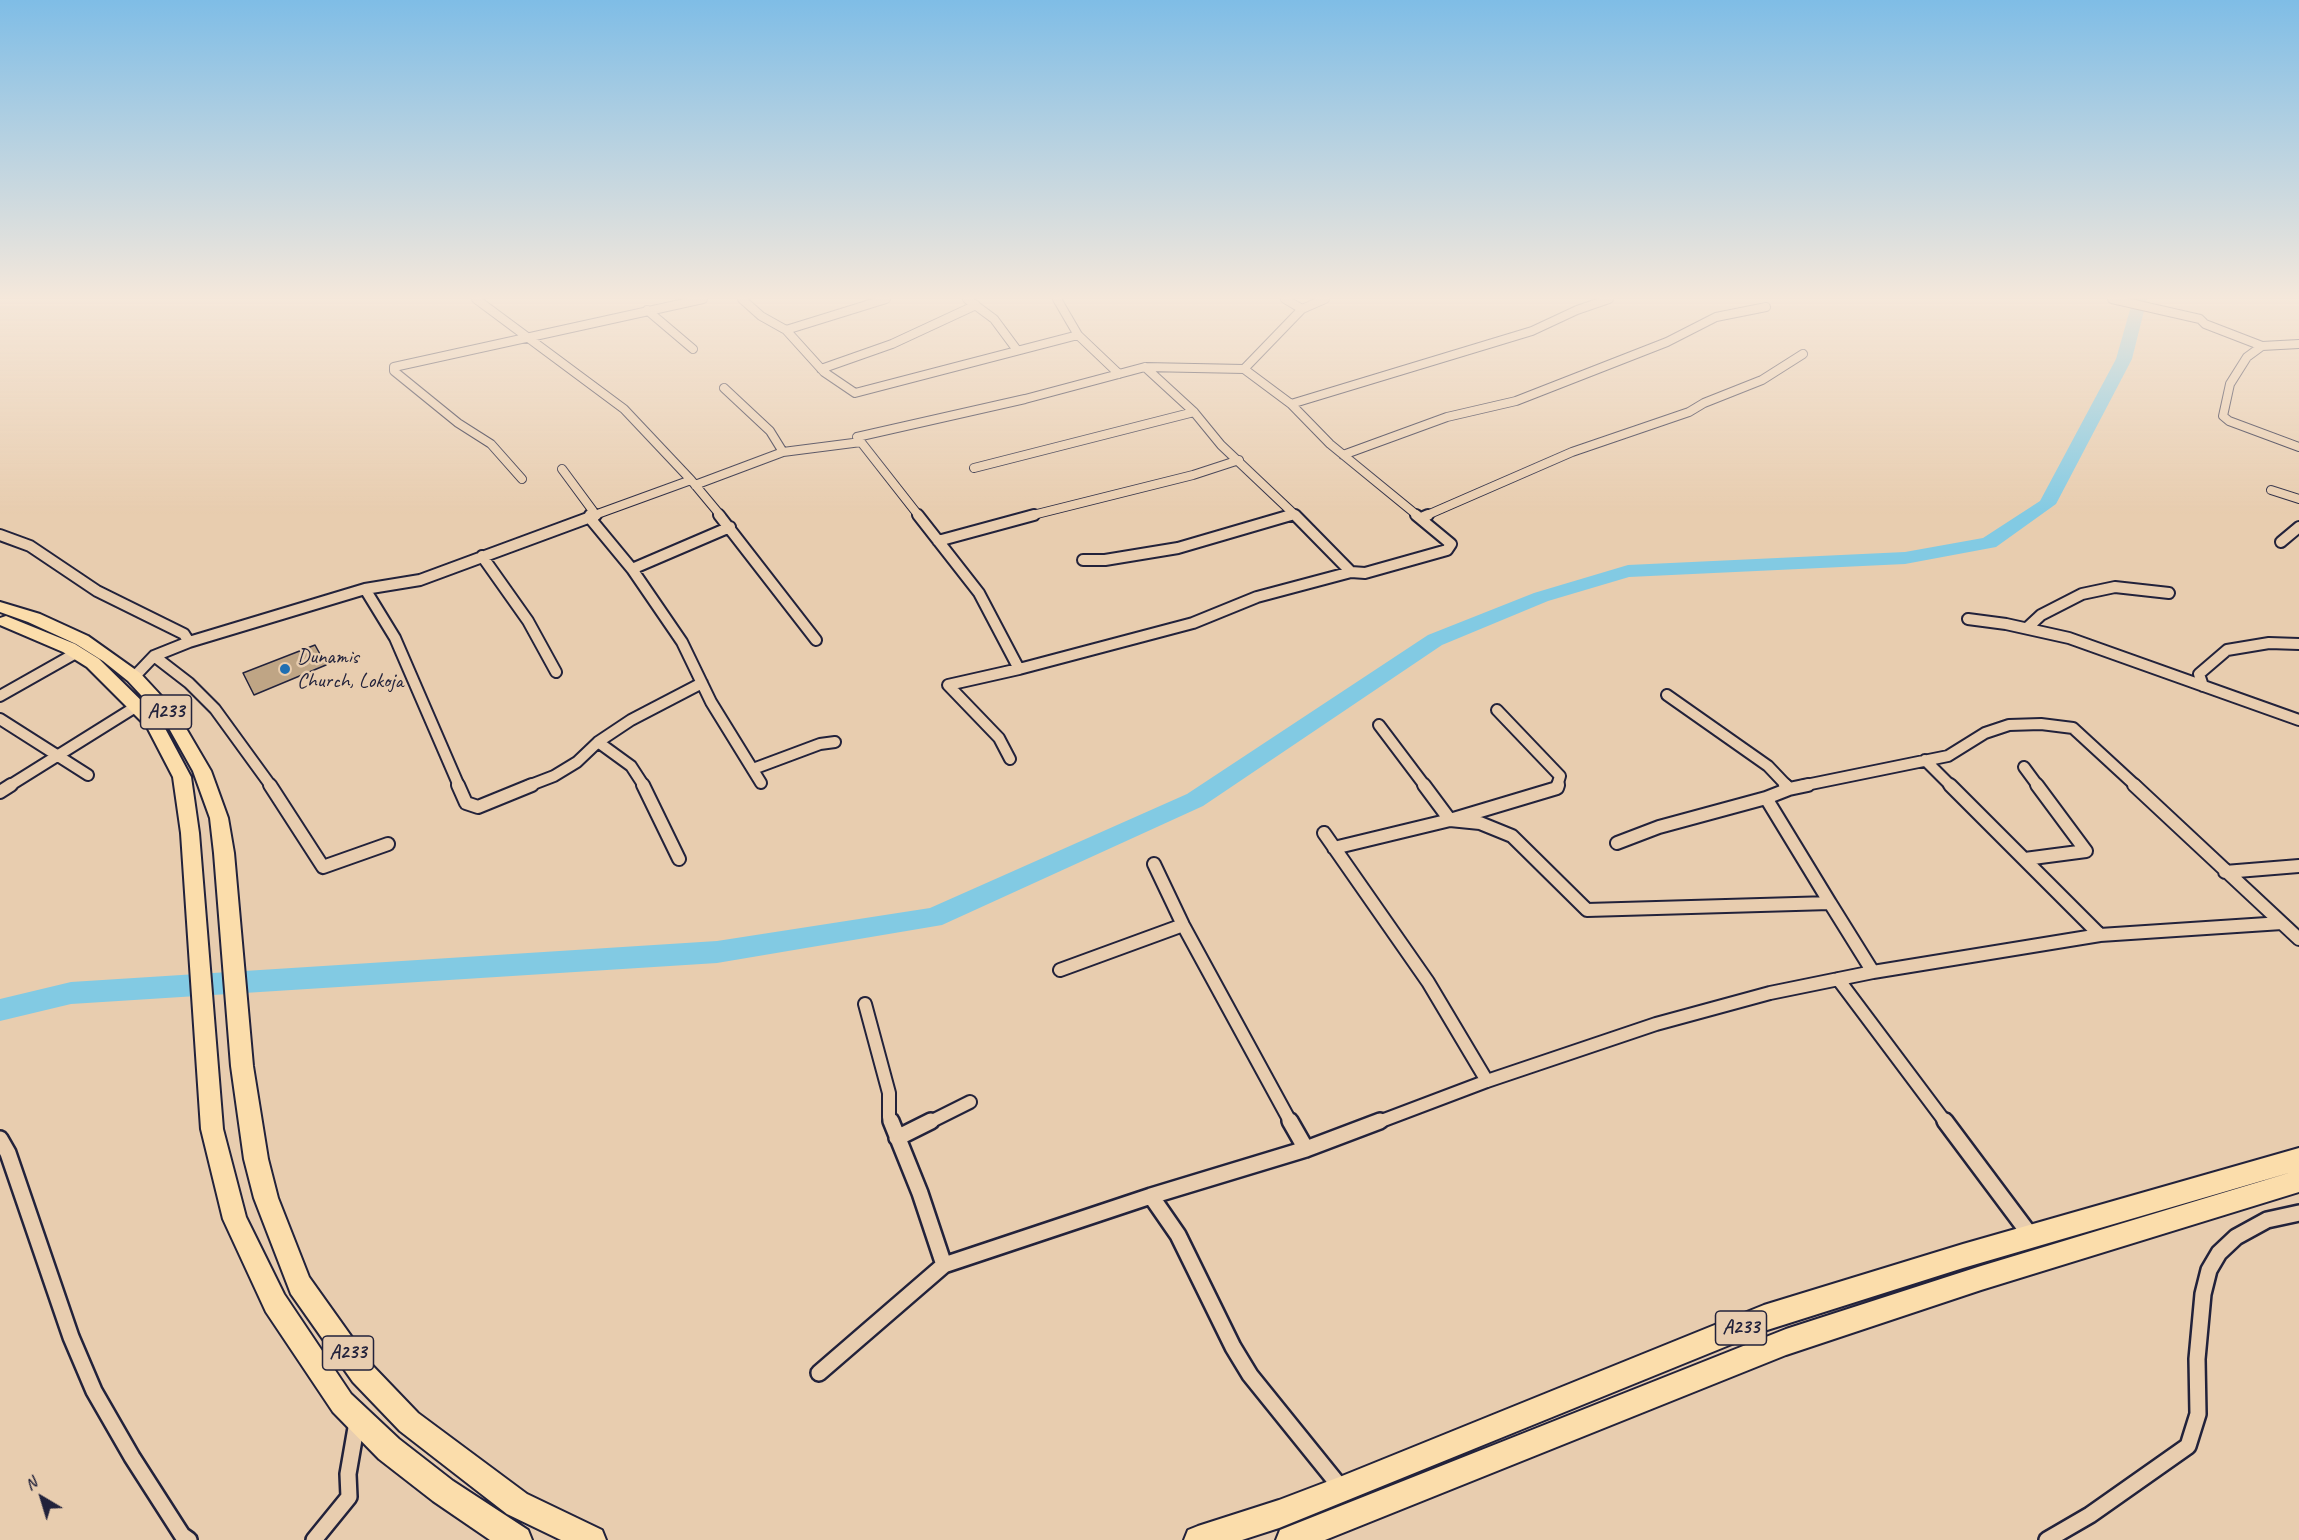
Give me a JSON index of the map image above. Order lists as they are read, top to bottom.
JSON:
{
  "streets": {
    "highway": ["A233"]
  },
  "places": ["Dunamis Church, Lokoja"],
  "north": "top left"
}
